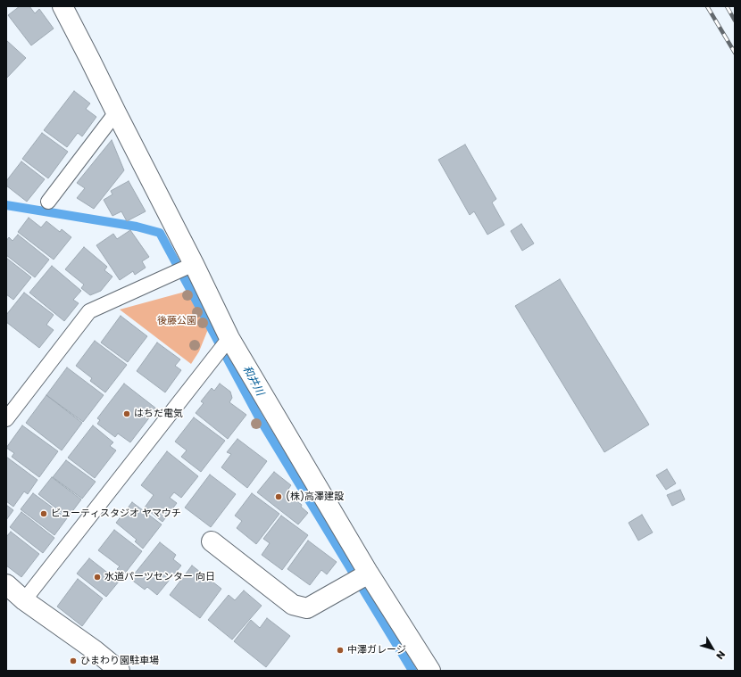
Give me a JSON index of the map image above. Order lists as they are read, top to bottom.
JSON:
{
  "water": ["和井川"],
  "parks": ["後藤公園"],
  "places": [
    "はちだ電気",
    "(株)高澤建設",
    "ビューティスタジオ ヤマウチ",
    "水道パーツセンター 向日",
    "中澤ガレージ",
    "ひまわり園駐車場"
  ],
  "north": "bottom right"
}
